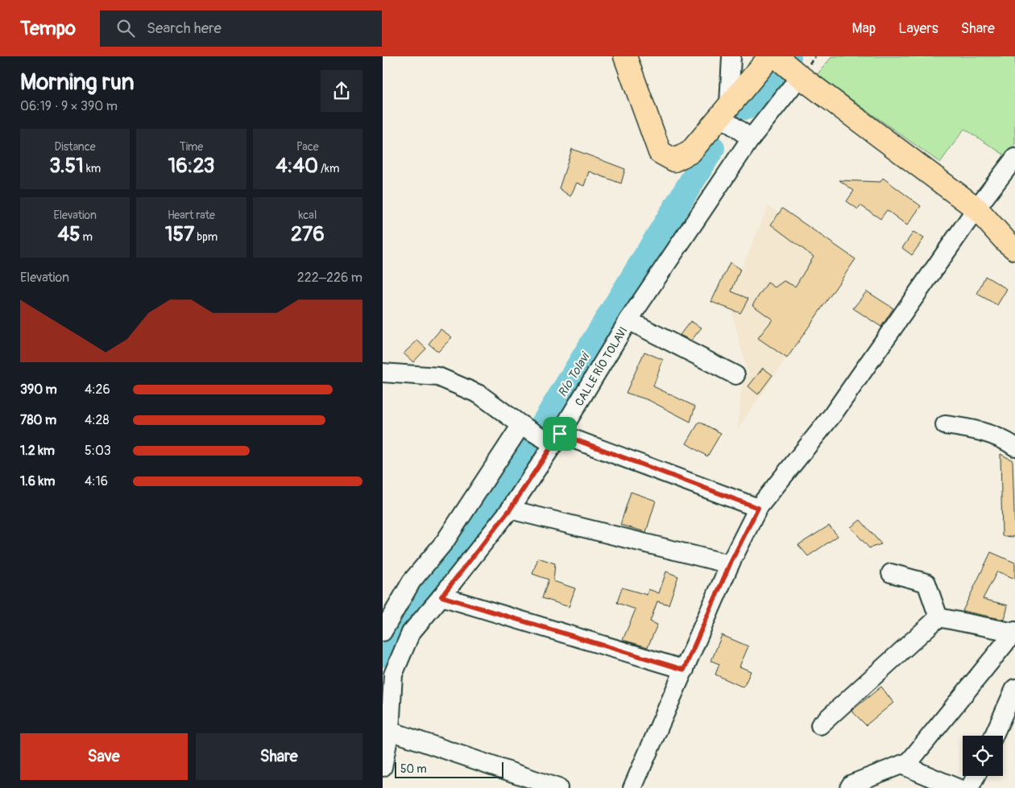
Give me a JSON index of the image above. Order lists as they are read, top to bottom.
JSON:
{
  "streets": {
    "street": ["CALLE RÍO TOLAVI"]
  },
  "water": ["Río Tolavi"],
  "scale_bar": "50 m",
  "page": {
    "header": "Tempo",
    "search": "Search here",
    "nav": ["Map", "Layers", "Share"],
    "heading": ["Morning run", "06:19 · 9 × 390 m"],
    "stats": [
      ["Distance", "3.51 km"],
      ["Time", "16:23"],
      ["Pace", "4:40 /km"],
      ["Elevation", "45 m"],
      ["Heart rate", "157 bpm"],
      ["kcal", "276"]
    ],
    "chart": ["Elevation", "222–226 m"],
    "list": [
      {
        "name": "390 m",
        "note": "4:26"
      },
      {
        "name": "780 m",
        "note": "4:28"
      },
      {
        "name": "1.2 km",
        "note": "5:03"
      },
      {
        "name": "1.6 km",
        "note": "4:16"
      }
    ],
    "buttons": ["Save", "Share"],
    "scale": "50 m"
  }
}
